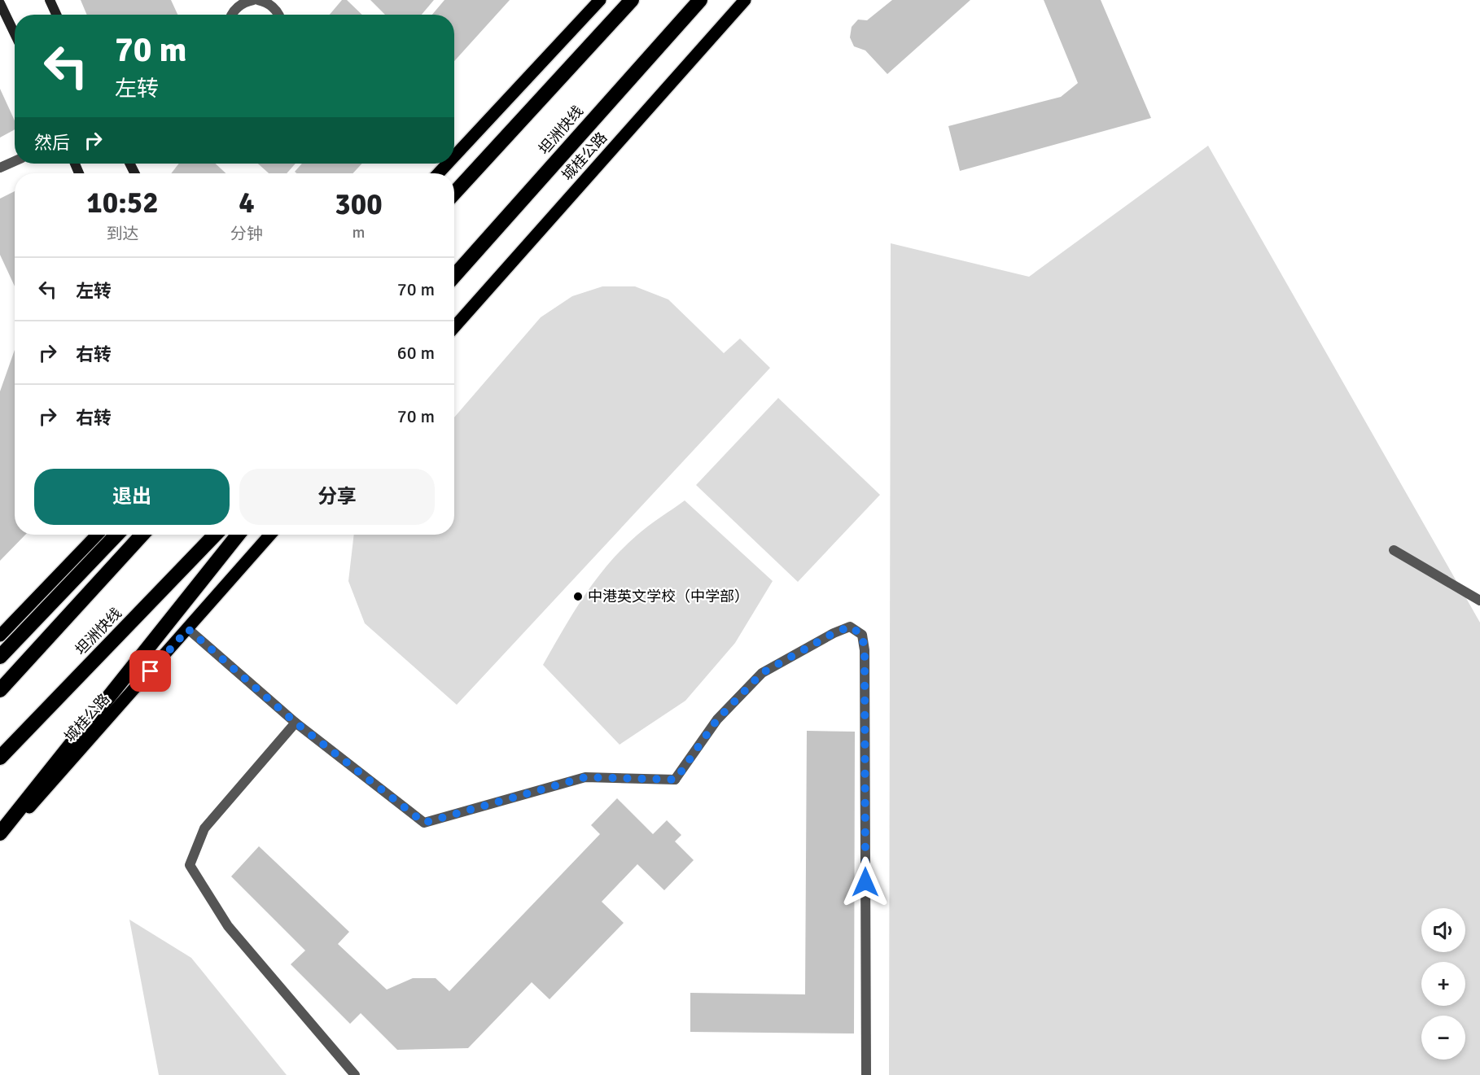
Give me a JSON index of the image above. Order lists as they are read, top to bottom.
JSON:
{
  "streets": {
    "highway": ["坦洲快线"],
    "main road": ["城桂公路"]
  },
  "places": ["中港英文学校（中学部）"],
  "page": {
    "turn": ["70 m", "左转"],
    "then": "然后",
    "eta": [
      "10:52",
      "到达",
      "4",
      "分钟",
      "300",
      "m"
    ],
    "list": [
      {
        "name": "左转",
        "value": "70 m"
      },
      {
        "name": "右转",
        "value": "60 m"
      },
      {
        "name": "右转",
        "value": "70 m"
      }
    ],
    "buttons": ["退出", "分享"],
    "map_buttons": ["+", "−"]
  }
}
